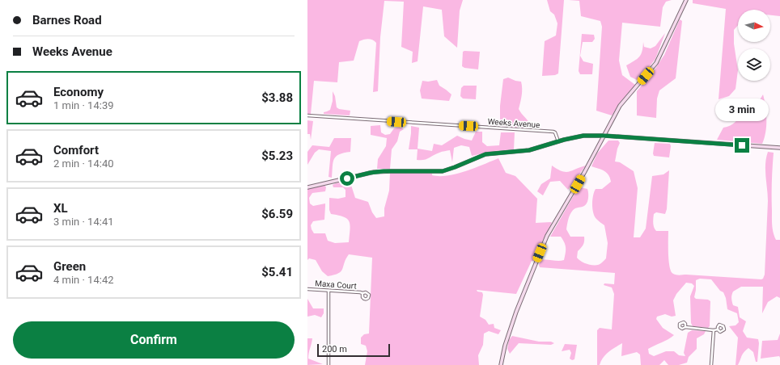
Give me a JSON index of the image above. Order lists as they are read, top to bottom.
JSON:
{
  "streets": {
    "street": ["Weeks Avenue", "Maxa Court"]
  },
  "scale_bar": "200 m",
  "north": "right",
  "page": {
    "banner": ["Barnes Road", "Weeks Avenue"],
    "list": [
      {
        "name": "Economy",
        "note": "1 min · 14:39",
        "value": "$3.88"
      },
      {
        "name": "Comfort",
        "note": "2 min · 14:40",
        "value": "$5.23"
      },
      {
        "name": "XL",
        "note": "3 min · 14:41",
        "value": "$6.59"
      },
      {
        "name": "Green",
        "note": "4 min · 14:42",
        "value": "$5.41"
      }
    ],
    "bubble": "3 min",
    "buttons": "Confirm",
    "scale": "200 m"
  }
}
